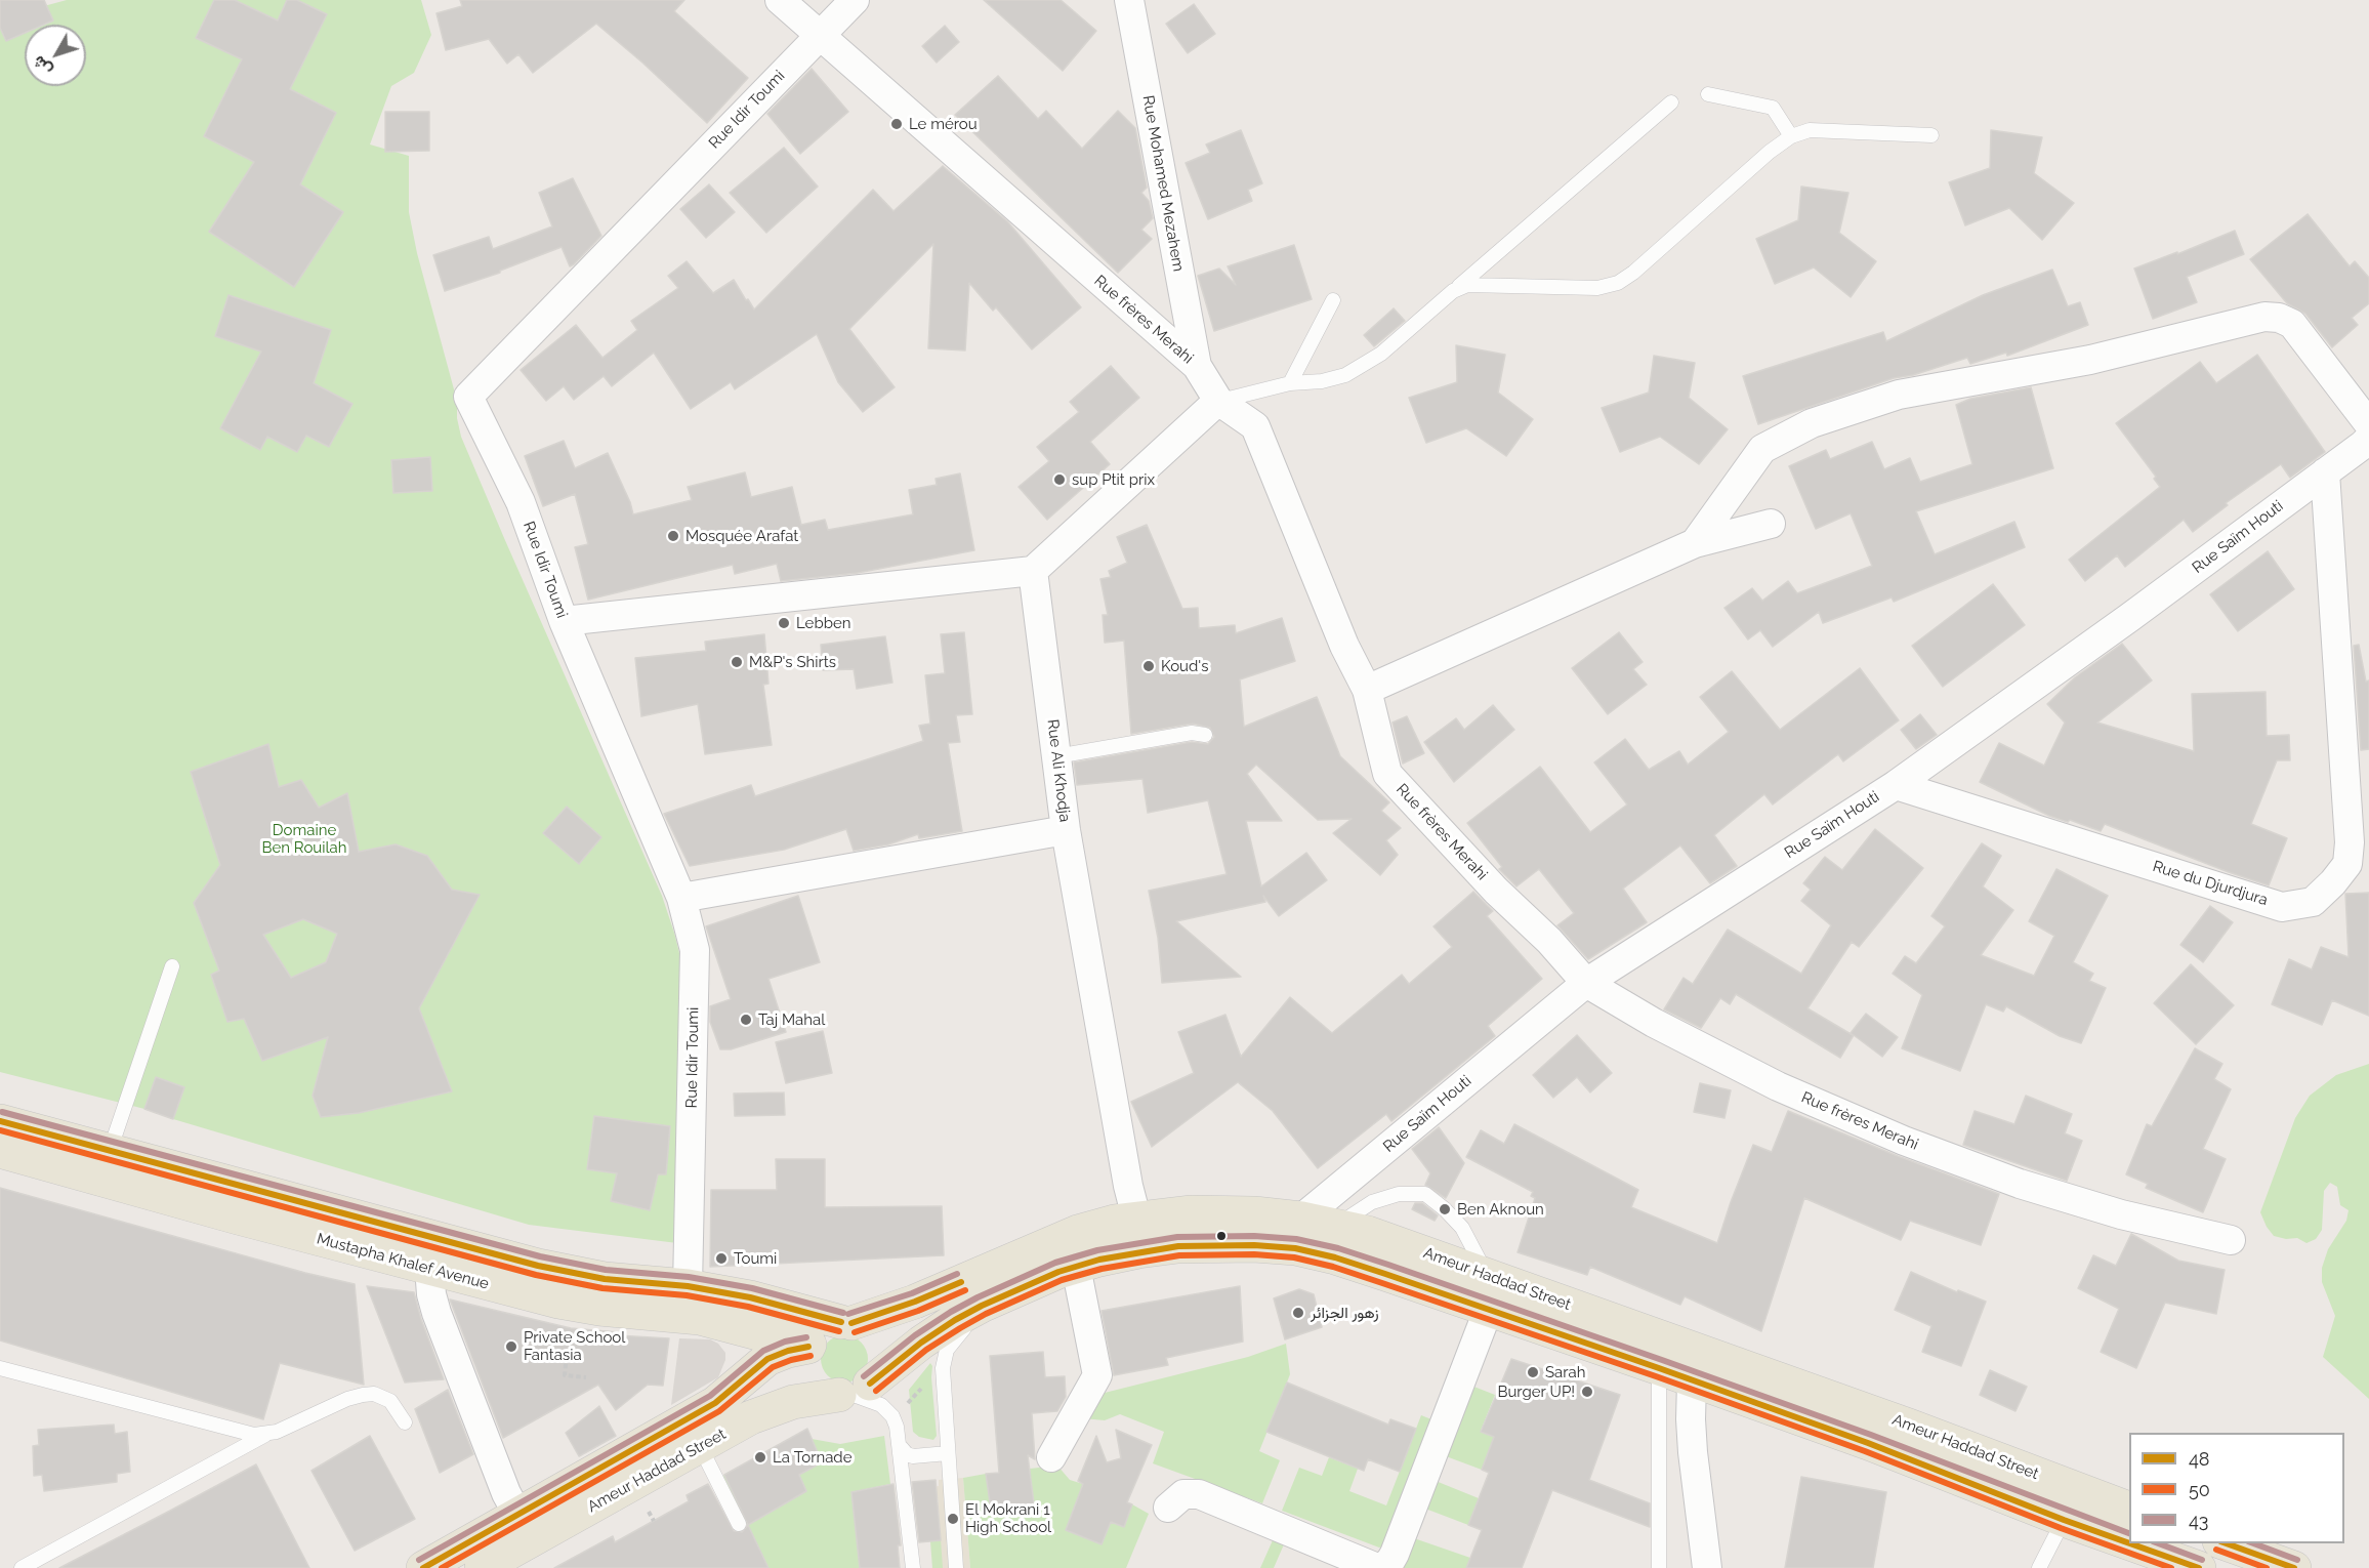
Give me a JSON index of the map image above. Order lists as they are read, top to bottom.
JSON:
{
  "streets": {
    "main road": ["Mustapha Khalef Avenue", "Ameur Haddad Street"],
    "street": [
      "Rue Idir Toumi",
      "Rue Mohamed Mezahem",
      "Rue frères Merahi",
      "Rue Saïm Houti",
      "Rue Ali Khodja",
      "Rue du Djurdjura"
    ]
  },
  "crossings": [
    ["Rue Idir Toumi", "Rue frères Merahi"],
    ["Rue Idir Toumi", "Mustapha Khalef Avenue"],
    ["Rue Mohamed Mezahem", "Rue frères Merahi"],
    ["Rue frères Merahi", "Rue Saïm Houti"],
    ["Rue Saïm Houti", "Rue du Djurdjura"],
    ["Rue Saïm Houti", "Ameur Haddad Street"],
    ["Rue Ali Khodja", "Ameur Haddad Street"],
    ["Mustapha Khalef Avenue", "Ameur Haddad Street"]
  ],
  "parks": ["Domaine Ben Rouilah"],
  "places": [
    "Le mérou",
    "sup Ptit prix",
    "Mosquée Arafat",
    "Lebben",
    "M&P's Shirts",
    "Koud's",
    "Taj Mahal",
    "Ben Aknoun",
    "Toumi",
    "زهور الجزائر",
    "Private School Fantasia",
    "Sarah",
    "Burger UP!",
    "La Tornade",
    "El Mokrani 1 High School"
  ],
  "lines": ["transit line 43", "transit line 48", "transit line 50"],
  "legend": ["48", "50", "43"],
  "north": "bottom left"
}
